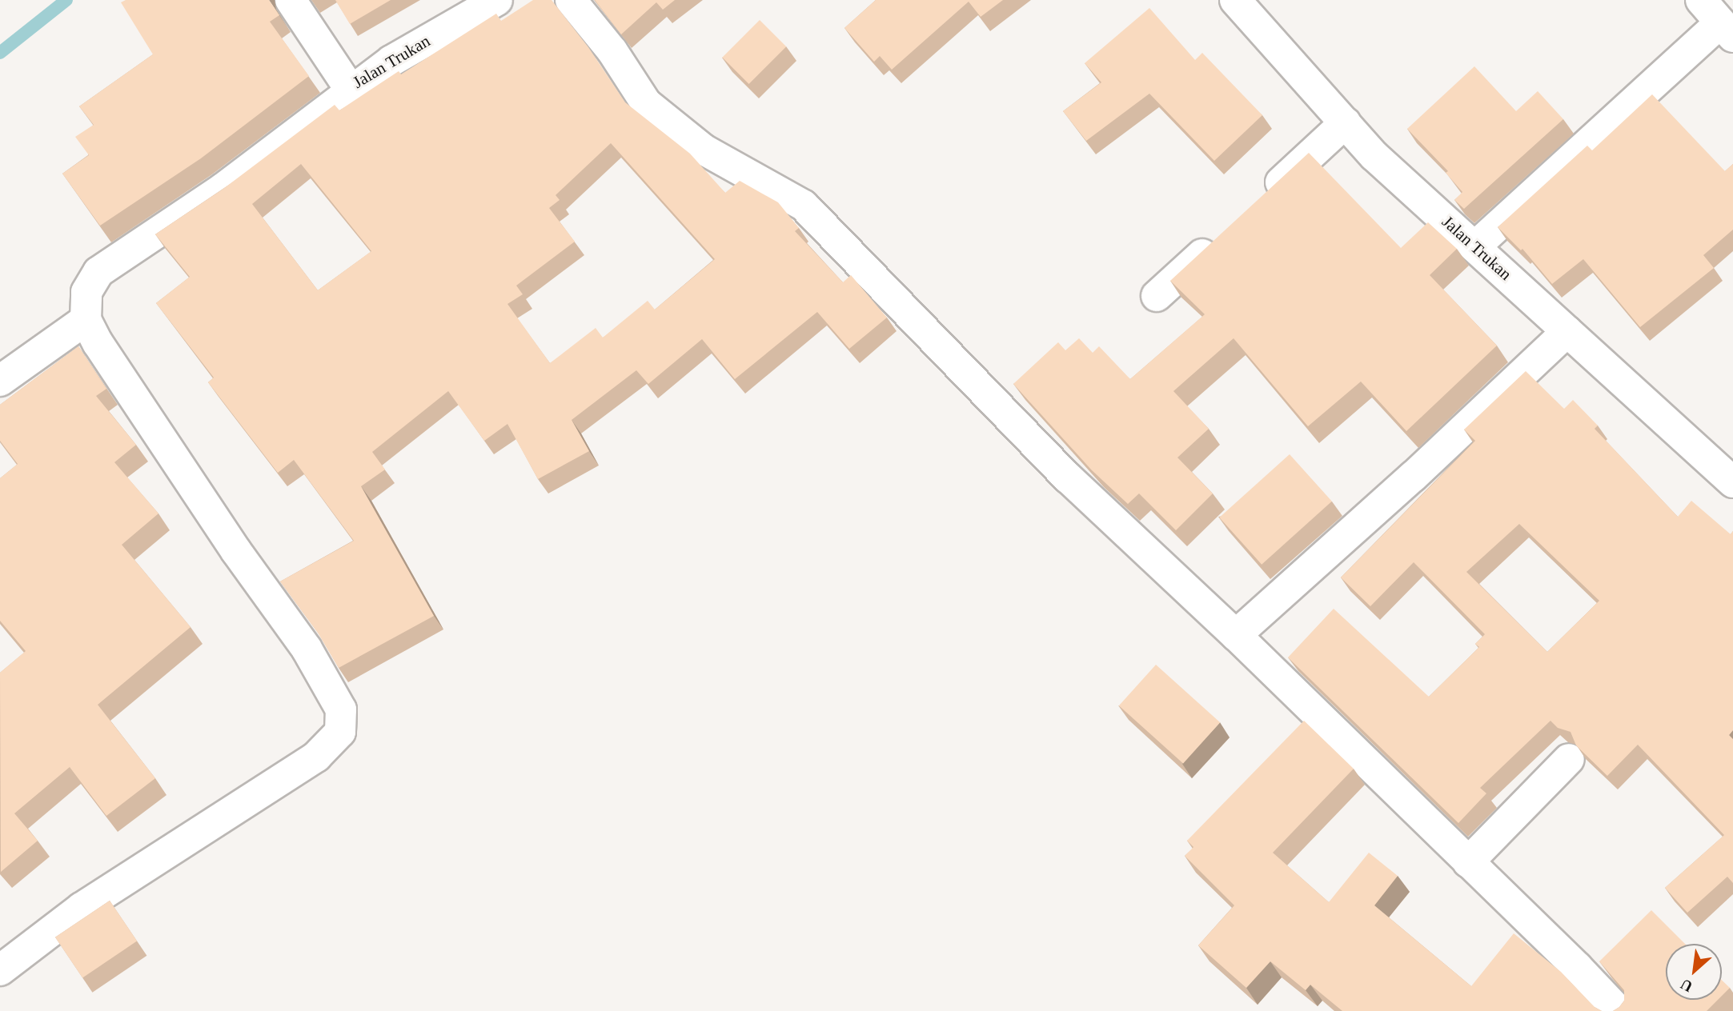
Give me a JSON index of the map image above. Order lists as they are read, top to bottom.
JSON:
{
  "streets": {
    "street": ["Jalan Trukan"]
  },
  "north": "bottom left"
}
